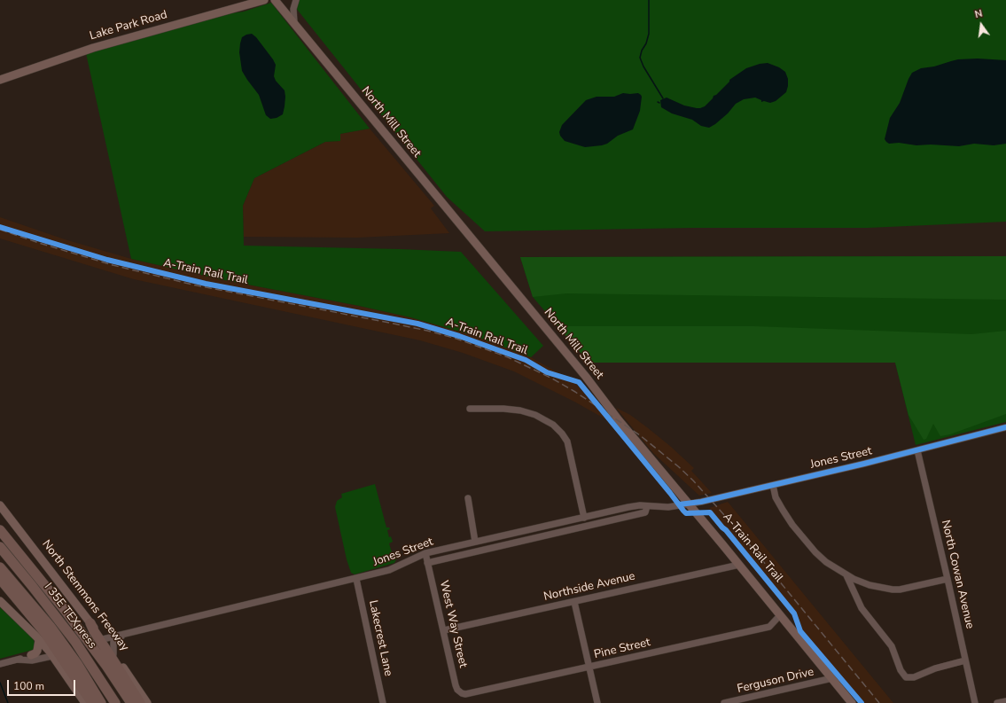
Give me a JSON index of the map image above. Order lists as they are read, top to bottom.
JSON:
{
  "streets": {
    "highway": ["I 35E TEXpress"],
    "main road": ["Lake Park Road", "North Mill Street", "North Stemmons Freeway"],
    "street": [
      "Jones Street",
      "North Cowan Avenue",
      "Northside Avenue",
      "West Way Street",
      "Lakecrest Lane",
      "Pine Street",
      "Ferguson Drive"
    ],
    "cycle path": ["A-Train Rail Trail"]
  },
  "crossings": [
    ["North Mill Street", "Jones Street"],
    ["North Mill Street", "Northside Avenue"],
    ["North Mill Street", "Pine Street"],
    ["North Mill Street", "Ferguson Drive"],
    ["Jones Street", "North Cowan Avenue"],
    ["Jones Street", "North Stemmons Freeway"],
    ["Jones Street", "West Way Street"],
    ["Jones Street", "Lakecrest Lane"],
    ["Northside Avenue", "West Way Street"],
    ["West Way Street", "Pine Street"]
  ],
  "scale_bar": "100 m",
  "north": "top"
}
